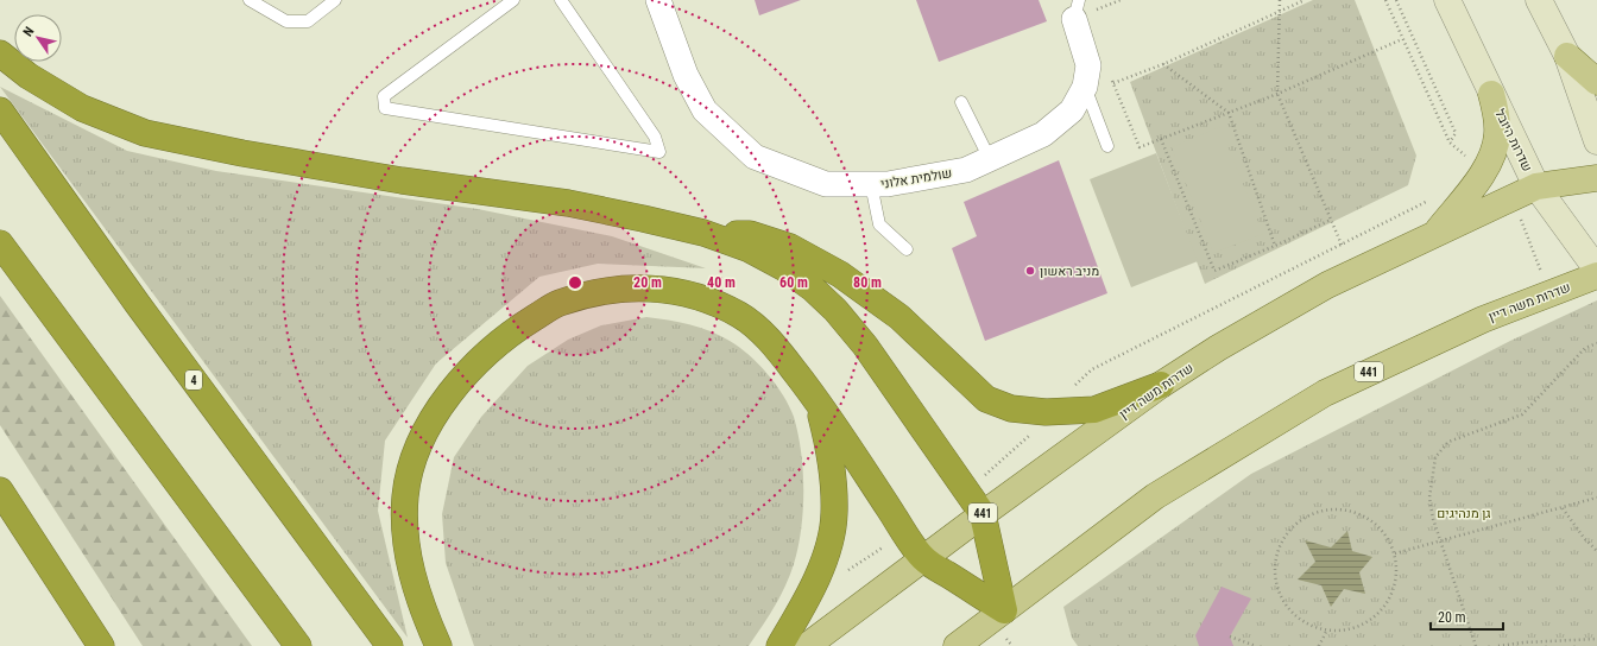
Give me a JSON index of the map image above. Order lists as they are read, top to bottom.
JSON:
{
  "streets": {
    "highway": ["4"],
    "main road": ["שדרות משה דיין", "441"],
    "street": ["שדרות היובל", "שולמית אלוני"]
  },
  "crossings": [
    ["שדרות היובל", "שדרות משה דיין"],
    ["שדרות היובל", "441"],
    ["שדרות משה דיין", "441"]
  ],
  "parks": ["גן מנהיגים"],
  "places": ["מניב ראשון"],
  "scale_bar": "20 m",
  "north": "top left",
  "rings": [
    "20 m",
    "40 m",
    "60 m",
    "80 m"
  ]
}
